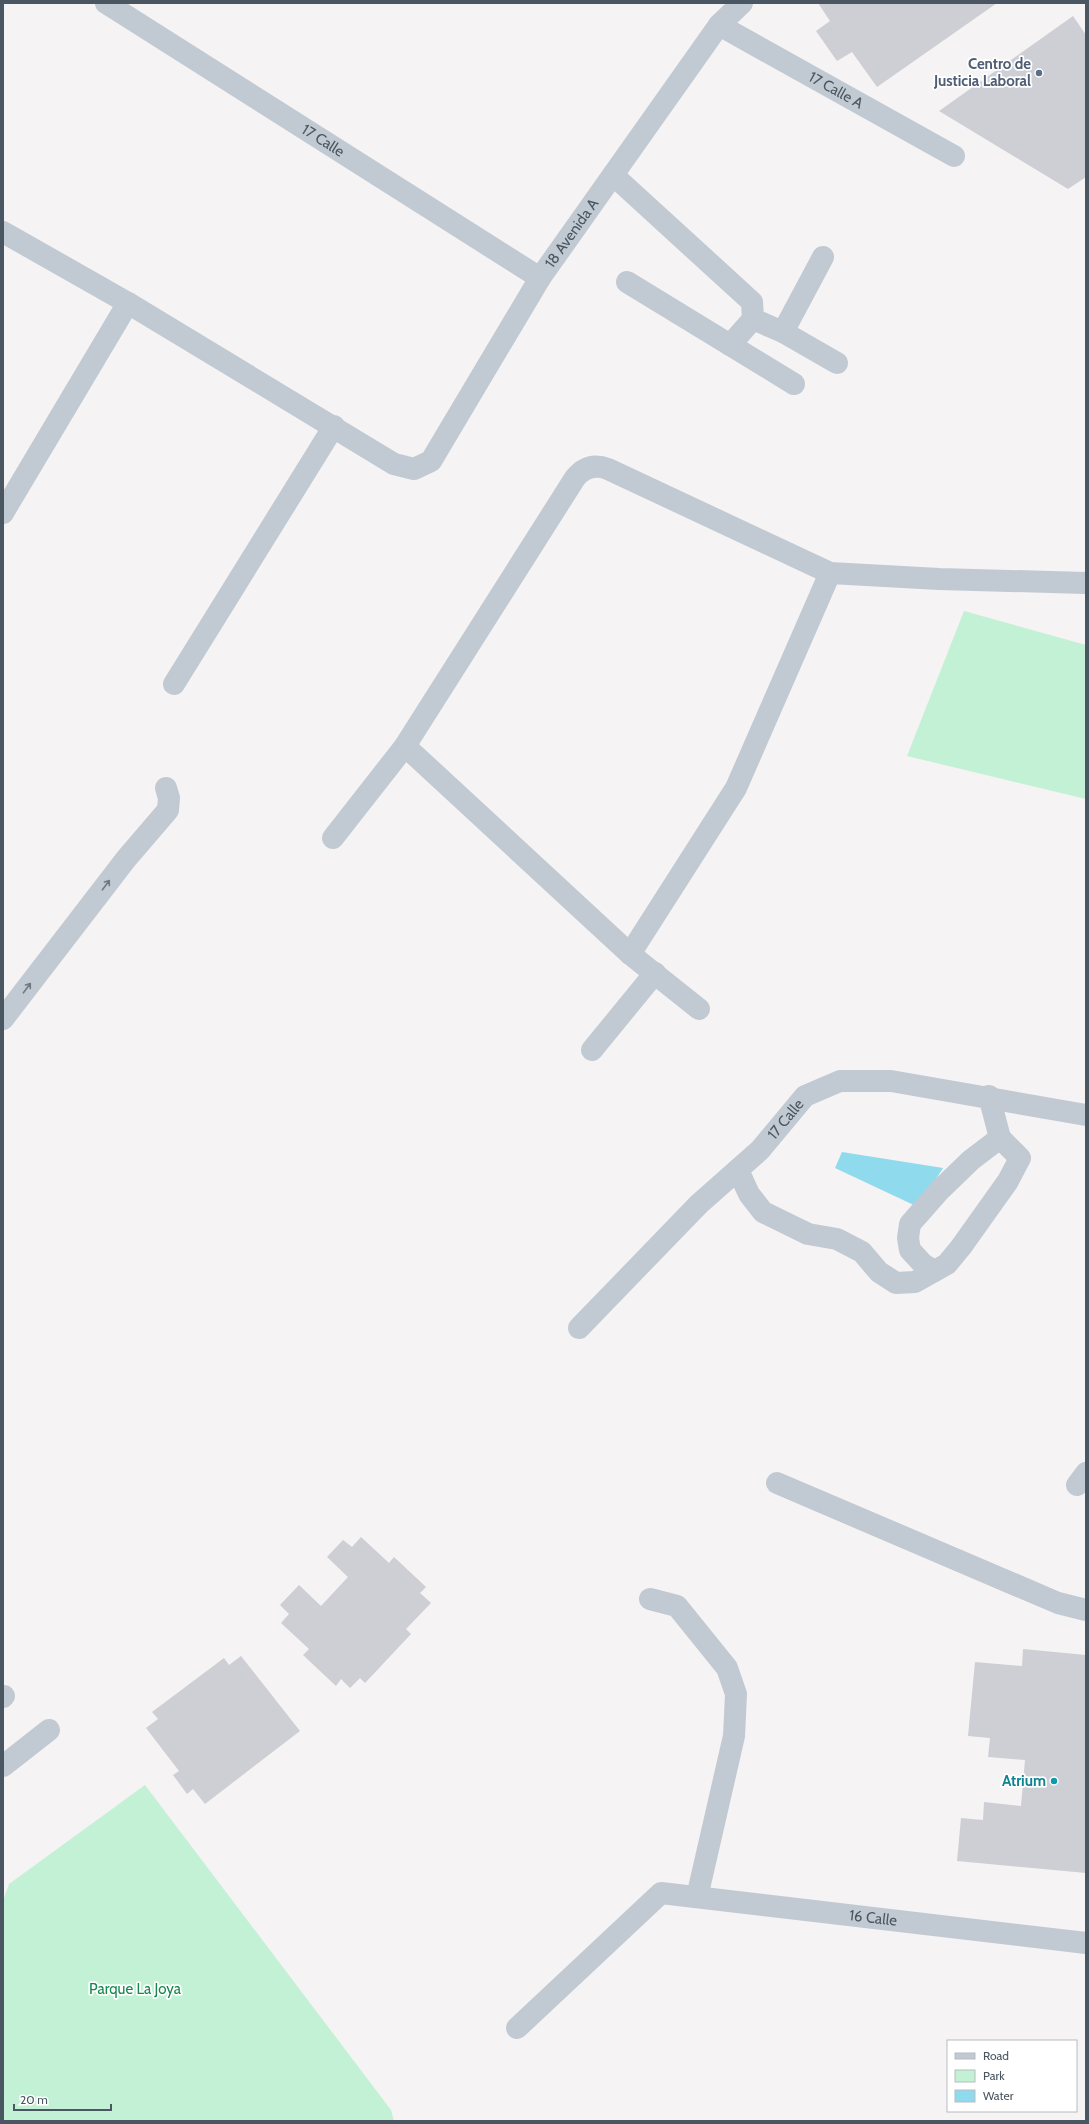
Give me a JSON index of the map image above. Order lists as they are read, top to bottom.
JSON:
{
  "streets": {
    "street": [
      "17 Calle A",
      "17 Calle",
      "18 Avenida A",
      "16 Calle"
    ]
  },
  "crossings": [
    ["17 Calle A", "18 Avenida A"],
    ["17 Calle", "18 Avenida A"]
  ],
  "parks": ["Parque La Joya"],
  "places": ["Centro de Justicia Laboral", "Atrium"],
  "legend": ["Road", "Park", "Water"],
  "scale_bar": "20 m"
}
